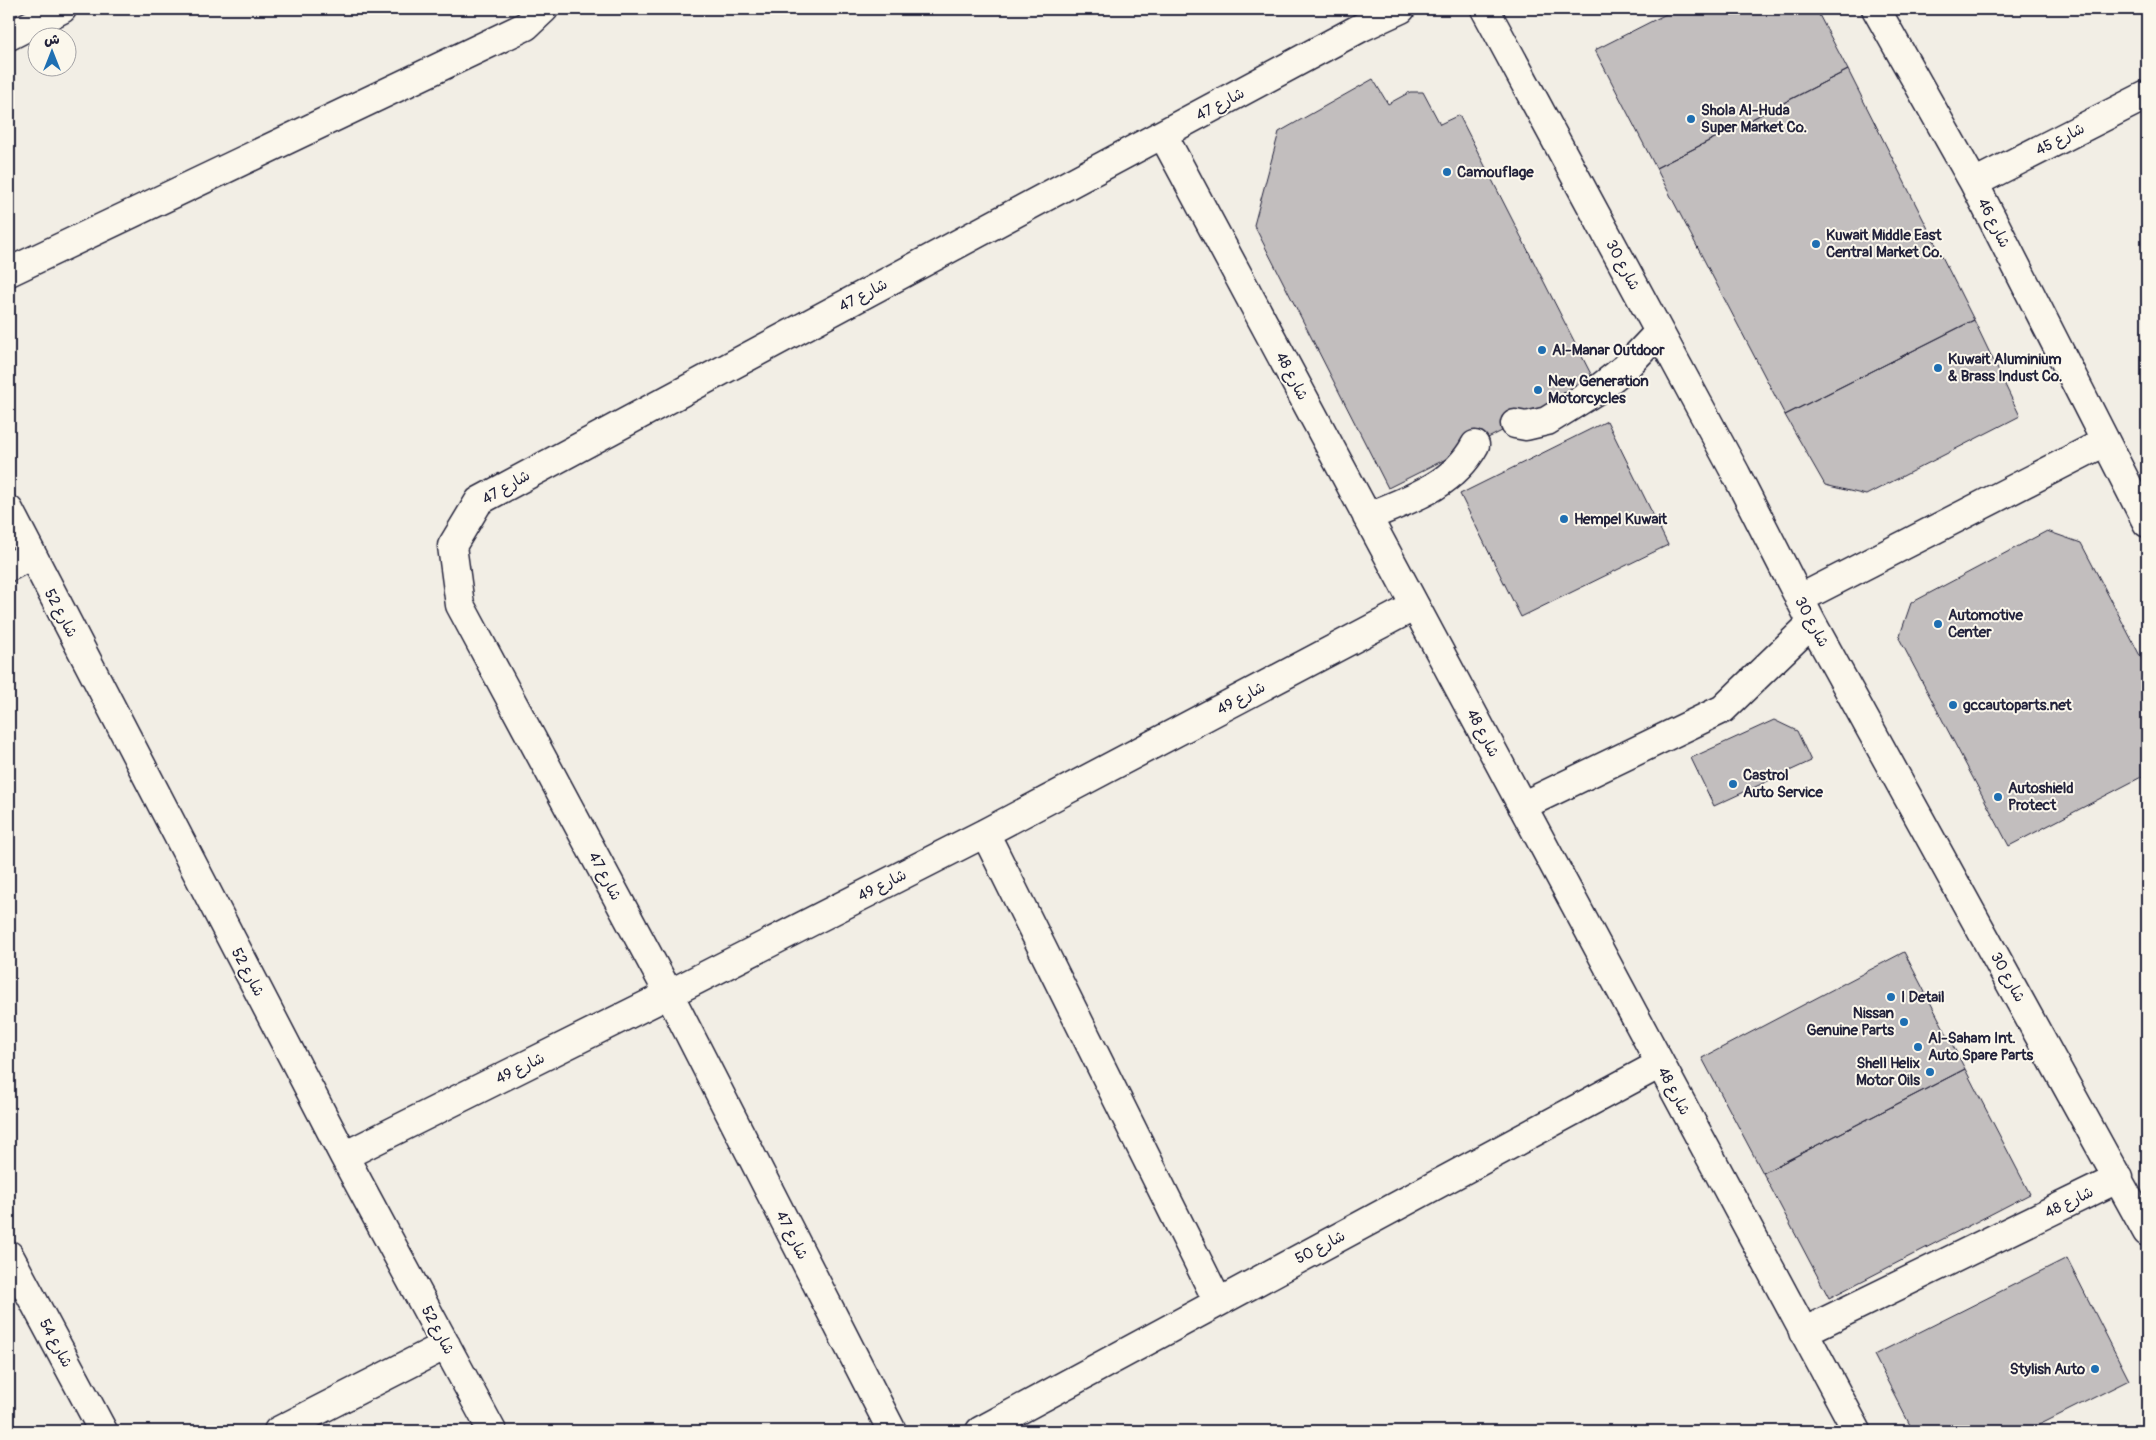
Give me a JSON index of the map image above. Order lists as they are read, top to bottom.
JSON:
{
  "streets": {
    "street": [
      "شارع 47",
      "شارع 45",
      "شارع 46",
      "شارع 30",
      "شارع 48",
      "شارع 52",
      "شارع 49",
      "شارع 50",
      "شارع 54"
    ]
  },
  "crossings": [
    ["شارع 47", "شارع 48"],
    ["شارع 47", "شارع 49"],
    ["شارع 45", "شارع 46"],
    ["شارع 30", "شارع 48"],
    ["شارع 48", "شارع 49"],
    ["شارع 48", "شارع 50"],
    ["شارع 52", "شارع 49"]
  ],
  "places": [
    "Shola Al-Huda Super Market Co.",
    "Camouflage",
    "Kuwait Middle East Central Market Co.",
    "Al-Manar Outdoor",
    "Kuwait Aluminium & Brass Indust Co.",
    "New Generation Motorcycles",
    "Hempel Kuwait",
    "Automotive Center",
    "gccautoparts.net",
    "Castrol Auto Service",
    "Autoshield Protect",
    "I Detail",
    "Nissan Genuine Parts",
    "Al-Saham Int. Auto Spare Parts",
    "Shell Helix Motor Oils",
    "Stylish Auto"
  ],
  "north": "top"
}
